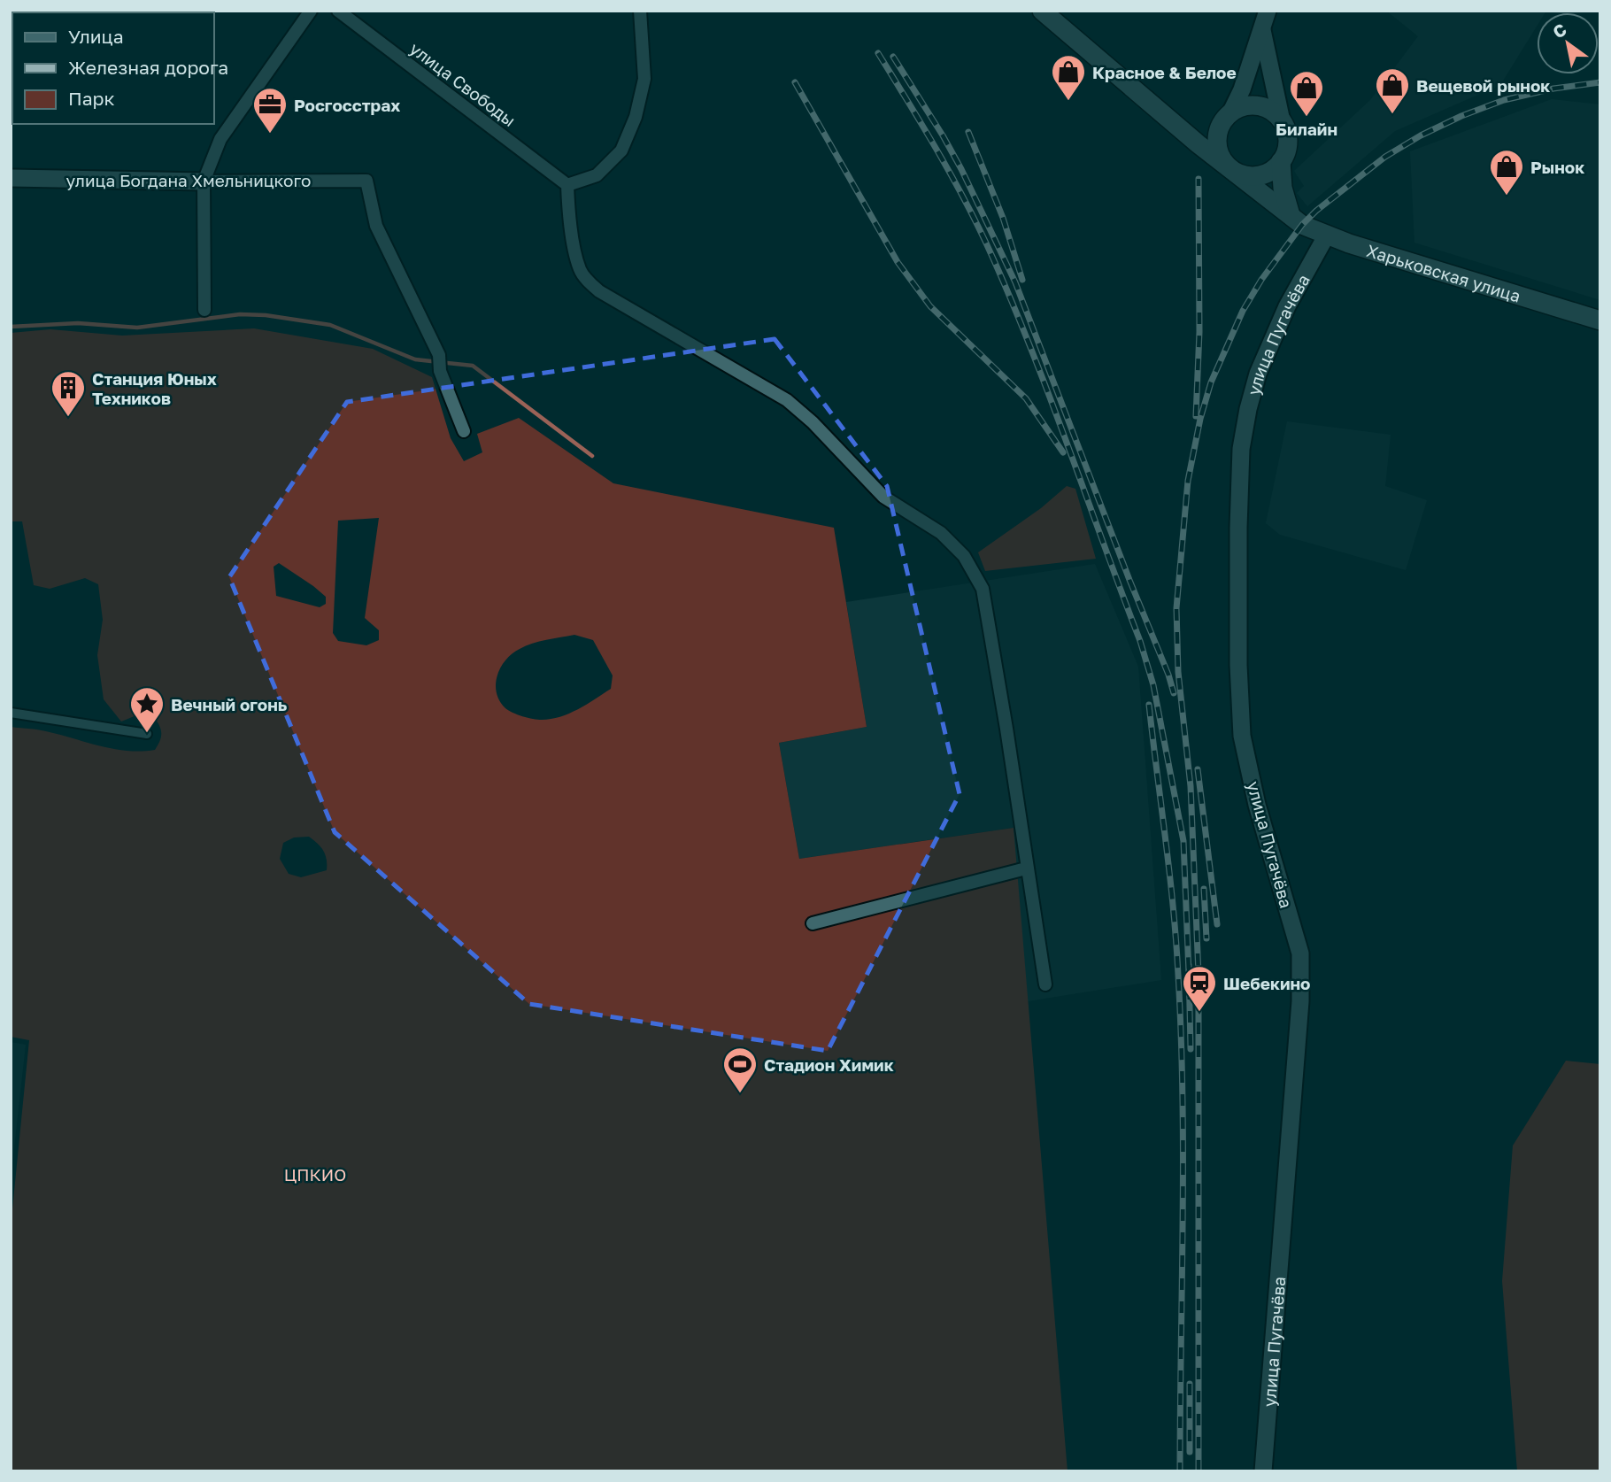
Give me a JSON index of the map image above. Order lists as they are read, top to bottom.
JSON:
{
  "streets": {
    "main road": ["Харьковская улица"],
    "street": ["улица Свободы", "улица Богдана Хмельницкого", "улица Пугачёва"]
  },
  "crossings": [
    ["Харьковская улица", "улица Пугачёва"]
  ],
  "parks": ["ЦПКИО"],
  "places": {
    "shop": [
      "Красное & Белое",
      "Вещевой рынок",
      "Билайн",
      "Рынок"
    ],
    "office": ["Росгосстрах"],
    "building": ["Станция Юных Техников"],
    "place": ["Вечный огонь"],
    "station": ["Шебекино"],
    "sports": ["Стадион Химик"]
  },
  "legend": ["Улица", "Железная дорога", "Парк"],
  "north": "top left"
}
